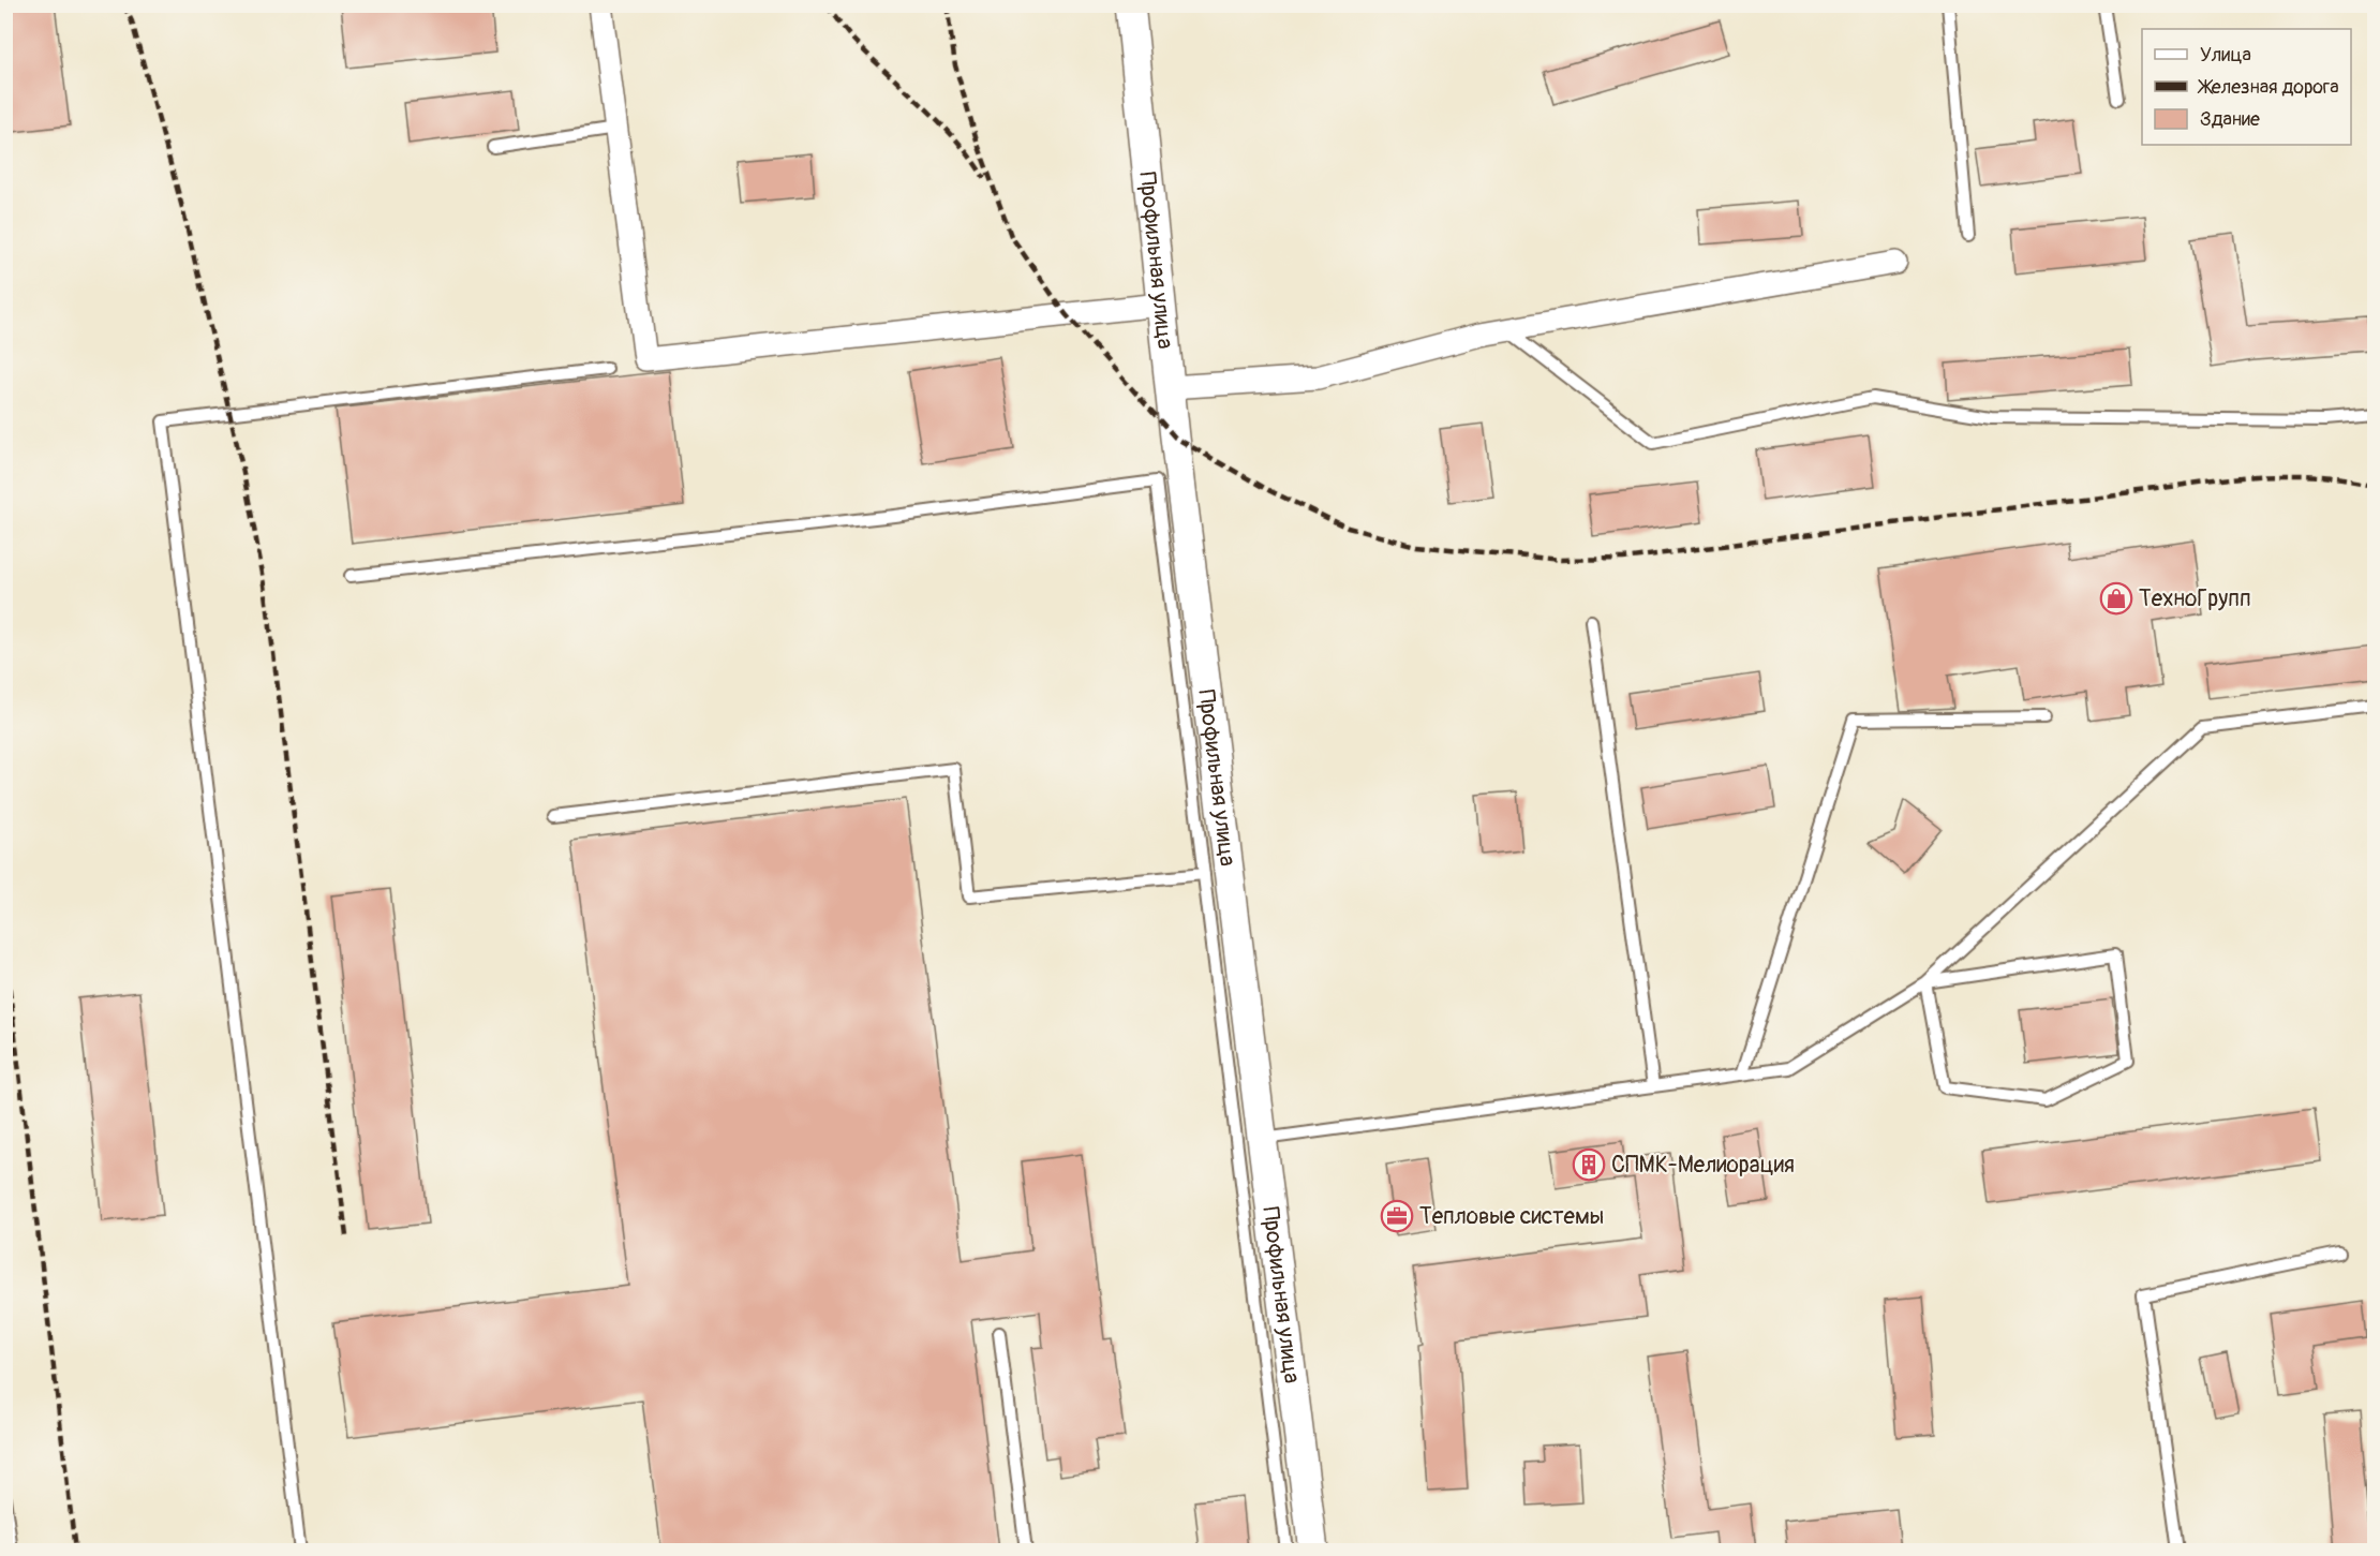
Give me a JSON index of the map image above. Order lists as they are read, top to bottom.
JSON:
{
  "streets": {
    "street": ["Профильная улица"]
  },
  "places": {
    "shop": ["ТехноГрупп"],
    "building": ["СПМК-Мелиорация"],
    "office": ["Тепловые системы"]
  },
  "legend": ["Улица", "Железная дорога", "Здание"]
}
